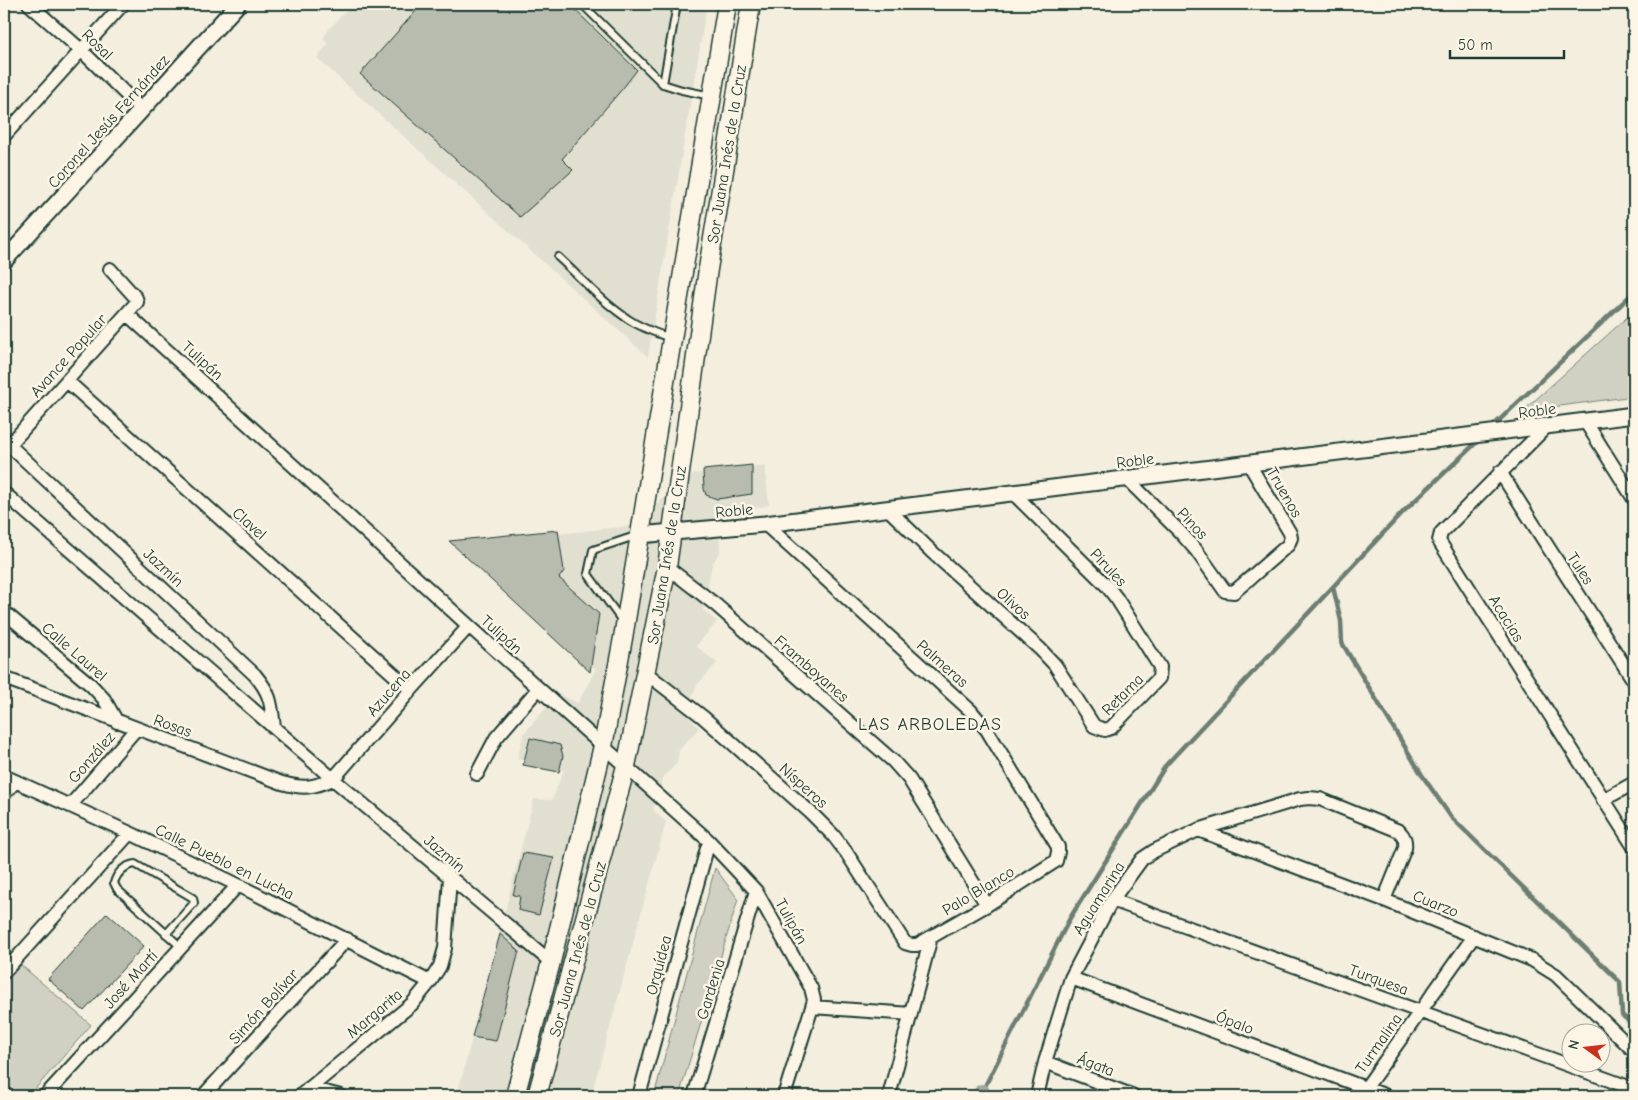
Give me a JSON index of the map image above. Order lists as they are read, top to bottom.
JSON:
{
  "streets": {
    "main road": ["Sor Juana Inés de la Cruz"],
    "street": [
      "Rosal",
      "Coronel Jesús Fernández",
      "Avance Popular",
      "Tulipán",
      "Roble",
      "Truenos",
      "Clavel",
      "Pinos",
      "Jazmín",
      "Pirules",
      "Tules",
      "Olivos",
      "Acacias",
      "Calle Laurel",
      "Palmeras",
      "Framboyanes",
      "Azucena",
      "Retama",
      "Rosas",
      "González",
      "Nísperos",
      "Calle Pueblo en Lucha",
      "Palo Blanco",
      "Aguamarina",
      "Cuarzo",
      "Orquídea",
      "José Martí",
      "Turquesa",
      "Gardenia",
      "Simón Bolívar",
      "Margarita",
      "Ópalo",
      "Turmalina",
      "Ágata"
    ]
  },
  "crossings": [
    ["Rosal", "Coronel Jesús Fernández"],
    ["Sor Juana Inés de la Cruz", "Tulipán"],
    ["Sor Juana Inés de la Cruz", "Roble"],
    ["Sor Juana Inés de la Cruz", "Jazmín"],
    ["Sor Juana Inés de la Cruz", "Framboyanes"],
    ["Sor Juana Inés de la Cruz", "Nísperos"],
    ["Avance Popular", "Tulipán"],
    ["Avance Popular", "Clavel"],
    ["Avance Popular", "Jazmín"],
    ["Tulipán", "Azucena"],
    ["Tulipán", "Orquídea"],
    ["Tulipán", "Gardenia"],
    ["Roble", "Truenos"],
    ["Roble", "Pinos"],
    ["Roble", "Pirules"],
    ["Roble", "Olivos"],
    ["Roble", "Acacias"],
    ["Roble", "Palmeras"],
    ["Truenos", "Pinos"],
    ["Clavel", "Azucena"],
    ["Jazmín", "Azucena"],
    ["Jazmín", "Rosas"],
    ["Jazmín", "Margarita"],
    ["Pirules", "Retama"],
    ["Tules", "Acacias"],
    ["Olivos", "Retama"],
    ["Calle Laurel", "Rosas"],
    ["Palmeras", "Palo Blanco"],
    ["Framboyanes", "Palo Blanco"],
    ["Azucena", "Rosas"],
    ["Rosas", "González"],
    ["González", "Calle Pueblo en Lucha"],
    ["Nísperos", "Palo Blanco"],
    ["Calle Pueblo en Lucha", "José Martí"],
    ["Calle Pueblo en Lucha", "Simón Bolívar"],
    ["Calle Pueblo en Lucha", "Margarita"],
    ["Aguamarina", "Cuarzo"],
    ["Aguamarina", "Turquesa"],
    ["Aguamarina", "Ópalo"],
    ["Aguamarina", "Ágata"],
    ["Cuarzo", "Turmalina"],
    ["Turquesa", "Turmalina"],
    ["Ópalo", "Turmalina"]
  ],
  "districts": ["LAS ARBOLEDAS"],
  "scale_bar": "50 m",
  "north": "left"
}
